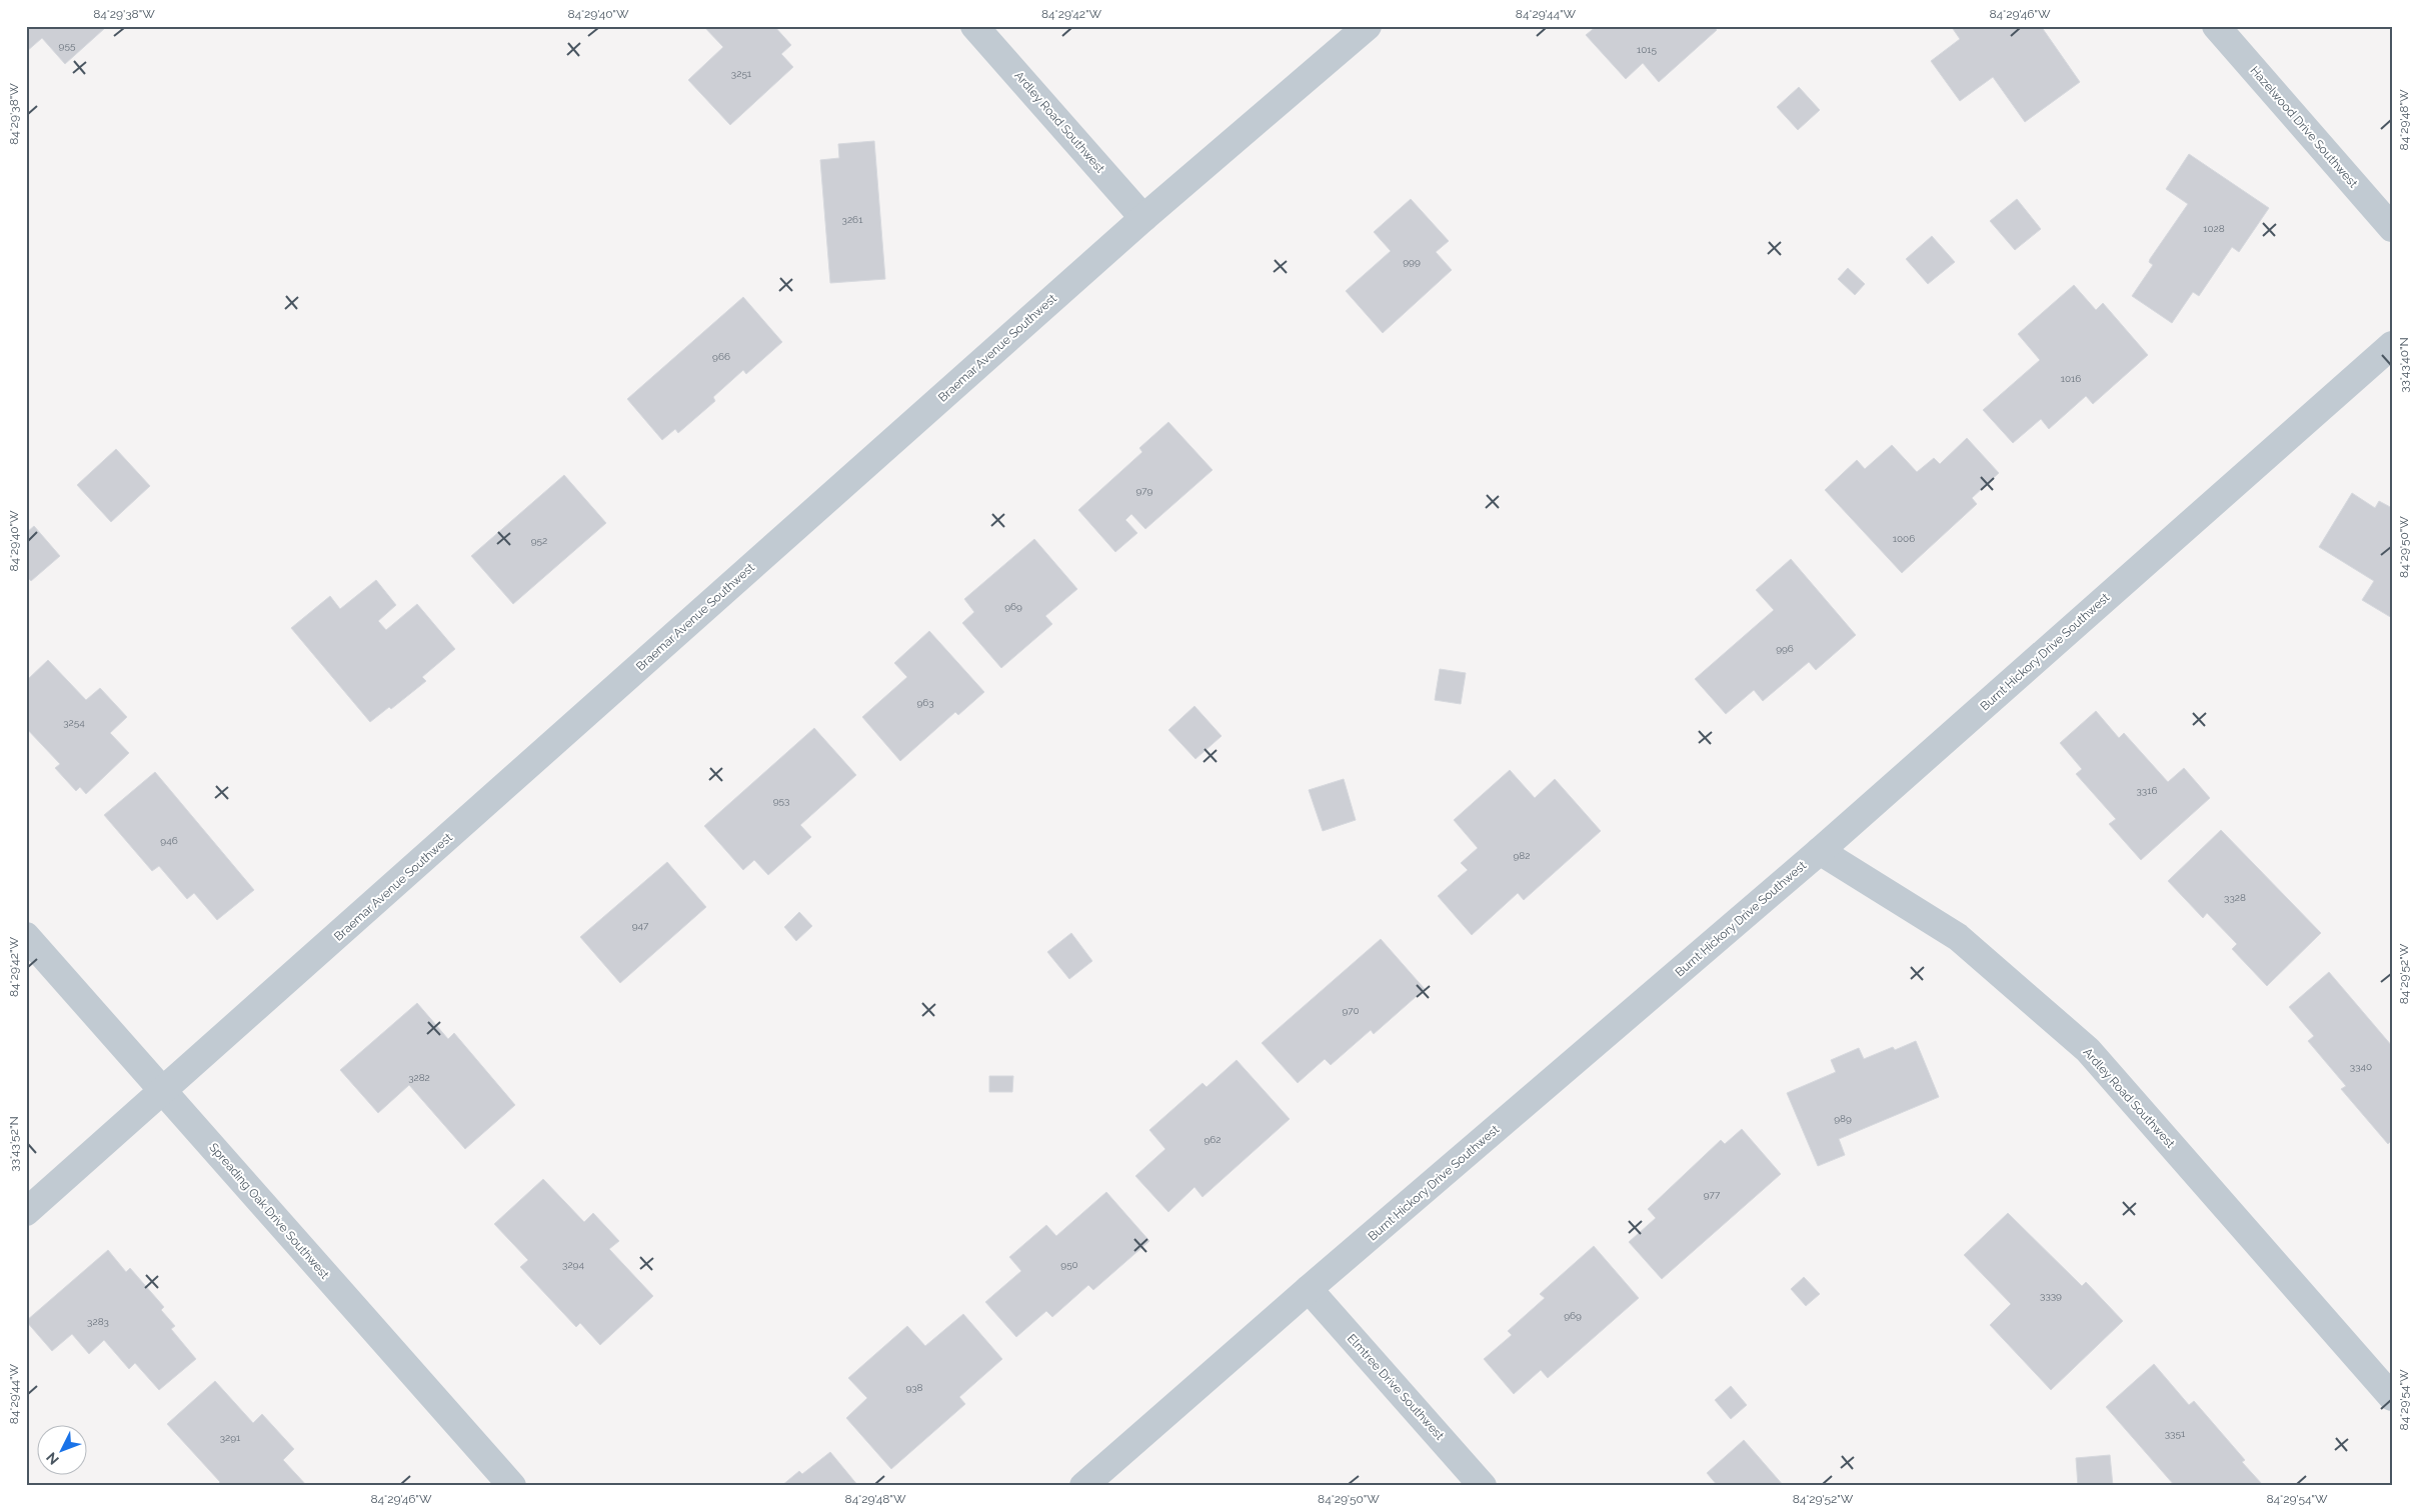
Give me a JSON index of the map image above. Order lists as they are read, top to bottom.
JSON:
{
  "streets": {
    "street": [
      "Ardley Road Southwest",
      "Hazelwood Drive Southwest",
      "Braemar Avenue Southwest",
      "Burnt Hickory Drive Southwest",
      "Spreading Oak Drive Southwest",
      "Elmtree Drive Southwest"
    ]
  },
  "crossings": [
    ["Ardley Road Southwest", "Braemar Avenue Southwest"],
    ["Ardley Road Southwest", "Burnt Hickory Drive Southwest"],
    ["Braemar Avenue Southwest", "Spreading Oak Drive Southwest"],
    ["Burnt Hickory Drive Southwest", "Elmtree Drive Southwest"]
  ],
  "house_numbers": [
    "955",
    "1015",
    "3251",
    "3261",
    "1028",
    "999",
    "966",
    "1016",
    "979",
    "1006",
    "952",
    "969",
    "996",
    "963",
    "3254",
    "3316",
    "953",
    "946",
    "982",
    "3328",
    "947",
    "970",
    "3340",
    "3282",
    "989",
    "962",
    "977",
    "3294",
    "950",
    "3339",
    "969",
    "3283",
    "938",
    "3351",
    "3291"
  ],
  "north": "bottom left",
  "coordinates": [
    "84°29'38\"W",
    "84°29'40\"W",
    "84°29'42\"W",
    "84°29'44\"W",
    "84°29'46\"W",
    "84°29'48\"W",
    "33°43'40\"N",
    "84°29'50\"W",
    "84°29'52\"W",
    "33°43'52\"N",
    "84°29'54\"W"
  ]
}
